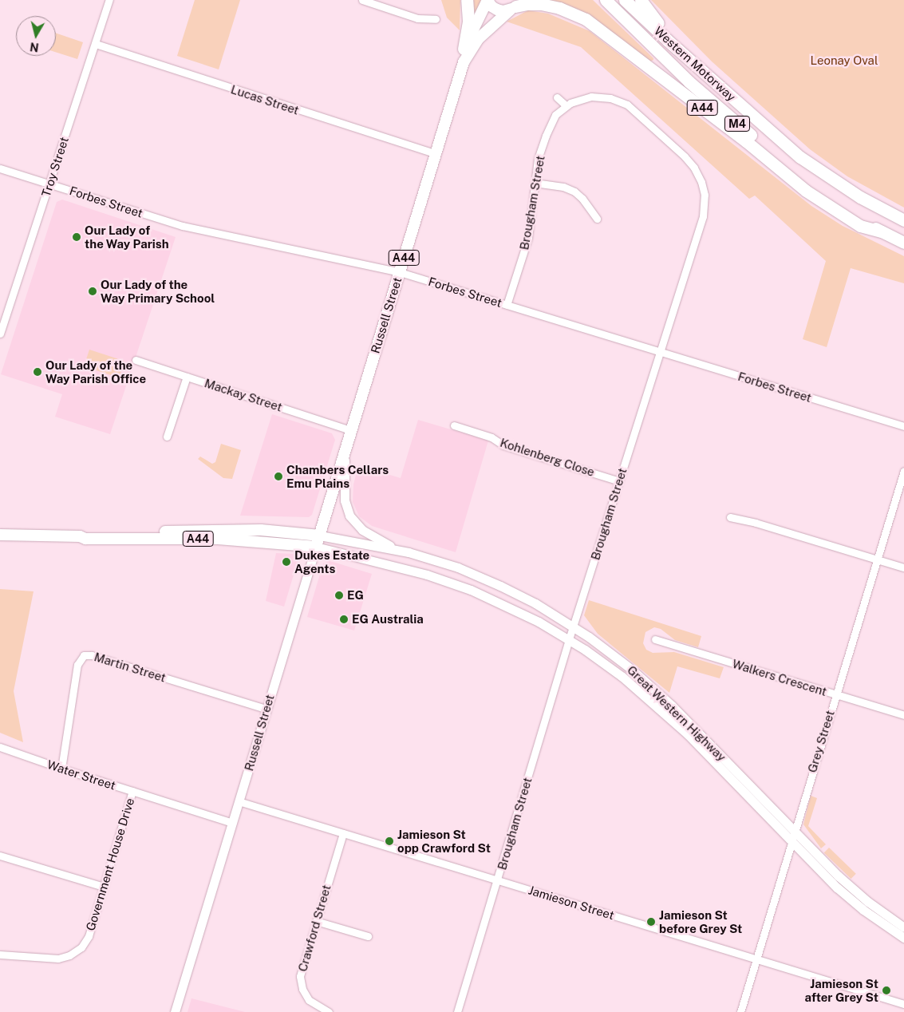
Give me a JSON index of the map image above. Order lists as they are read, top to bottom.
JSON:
{
  "streets": {
    "highway": [
      "Western Motorway",
      "A44",
      "M4",
      "Russell Street",
      "Great Western Highway"
    ],
    "street": [
      "Lucas Street",
      "Troy Street",
      "Forbes Street",
      "Brougham Street",
      "Mackay Street",
      "Kohlenberg Close",
      "Martin Street",
      "Walkers Crescent",
      "Grey Street",
      "Water Street",
      "Government House Drive",
      "Jamieson Street",
      "Crawford Street"
    ]
  },
  "crossings": [
    ["Western Motorway", "A44"],
    ["Western Motorway", "M4"],
    ["Lucas Street", "Troy Street"],
    ["Lucas Street", "Russell Street"],
    ["A44", "Russell Street"],
    ["Troy Street", "Forbes Street"],
    ["Forbes Street", "Brougham Street"],
    ["Forbes Street", "Russell Street"],
    ["Brougham Street", "Kohlenberg Close"],
    ["Brougham Street", "Great Western Highway"],
    ["Brougham Street", "Jamieson Street"],
    ["Russell Street", "Mackay Street"],
    ["Russell Street", "Martin Street"],
    ["Russell Street", "Great Western Highway"],
    ["Russell Street", "Water Street"],
    ["Russell Street", "Jamieson Street"],
    ["Martin Street", "Water Street"],
    ["Walkers Crescent", "Grey Street"],
    ["Great Western Highway", "Grey Street"],
    ["Grey Street", "Jamieson Street"],
    ["Water Street", "Government House Drive"],
    ["Jamieson Street", "Crawford Street"]
  ],
  "parks": ["Leonay Oval"],
  "places": [
    "Our Lady of the Way Parish",
    "Our Lady of the Way Primary School",
    "Our Lady of the Way Parish Office",
    "Chambers Cellars Emu Plains",
    "Dukes Estate Agents",
    "EG",
    "EG Australia",
    "Jamieson St opp Crawford St",
    "Jamieson St before Grey St",
    "Jamieson St after Grey St"
  ],
  "north": "bottom"
}
